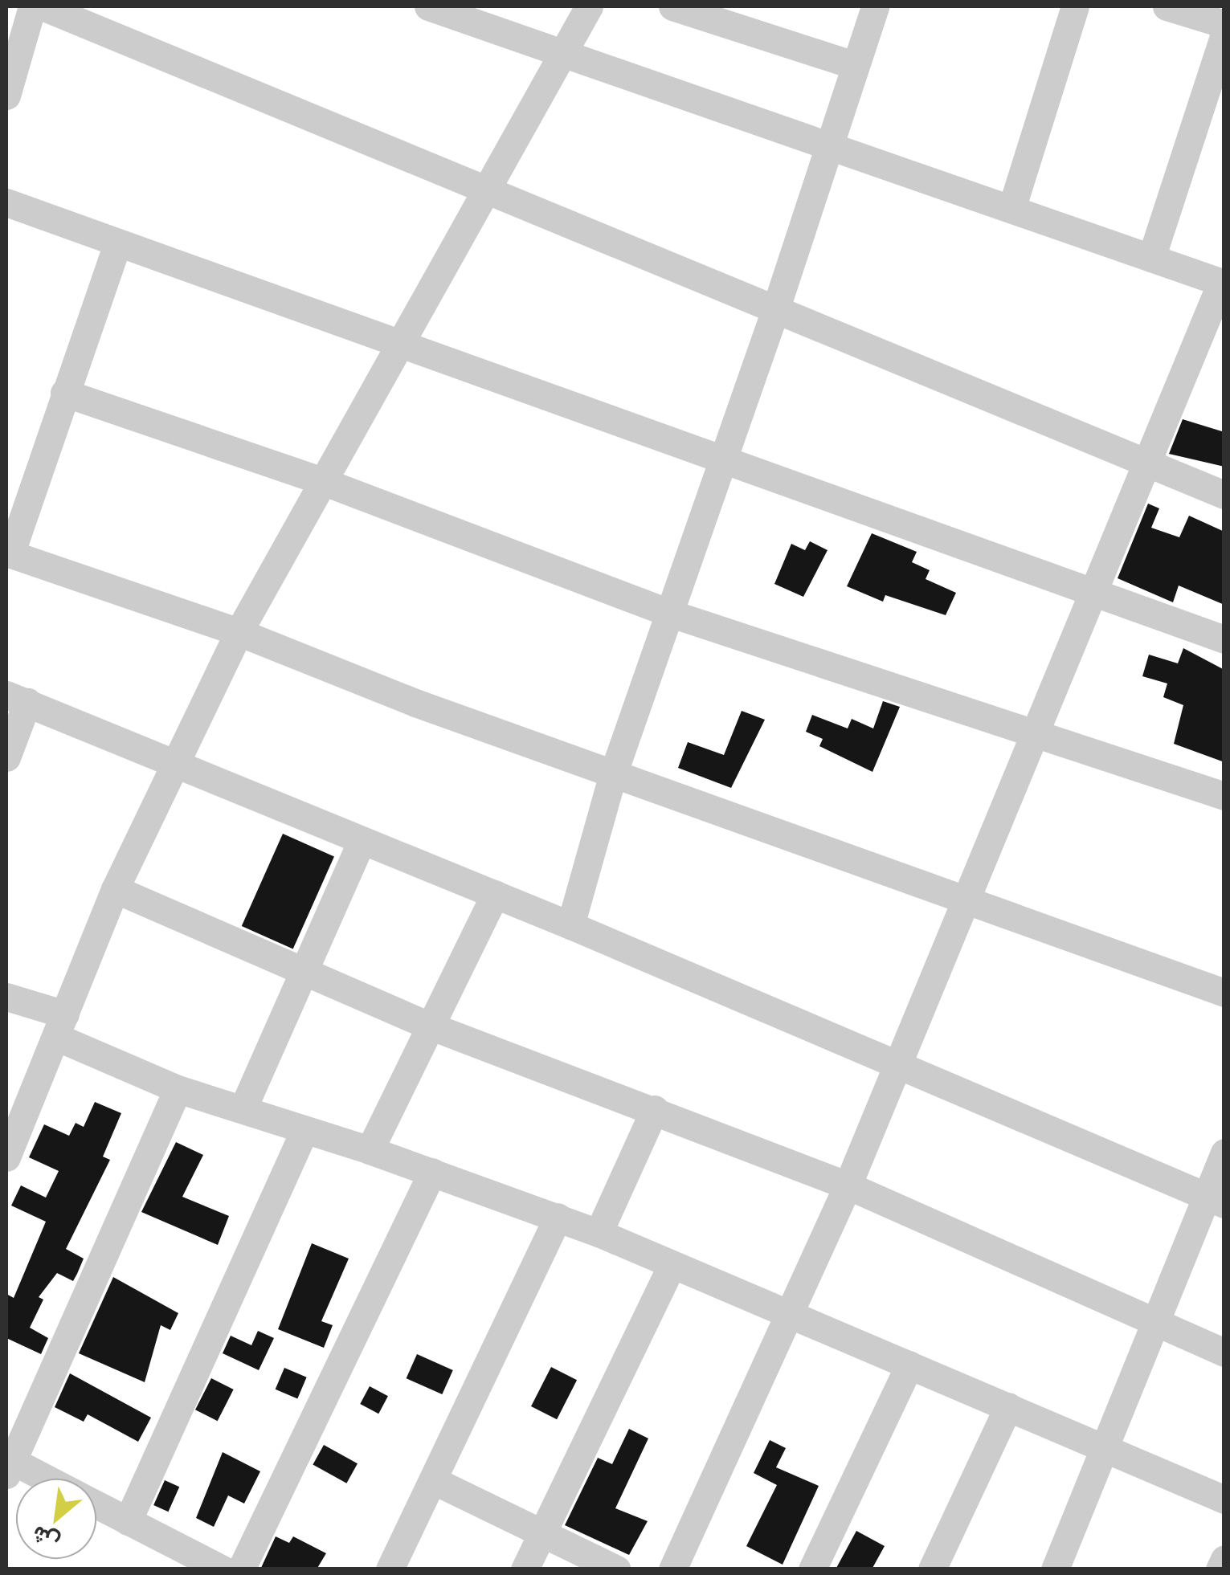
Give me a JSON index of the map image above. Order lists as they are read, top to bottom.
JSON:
{
  "north": "bottom left"
}
